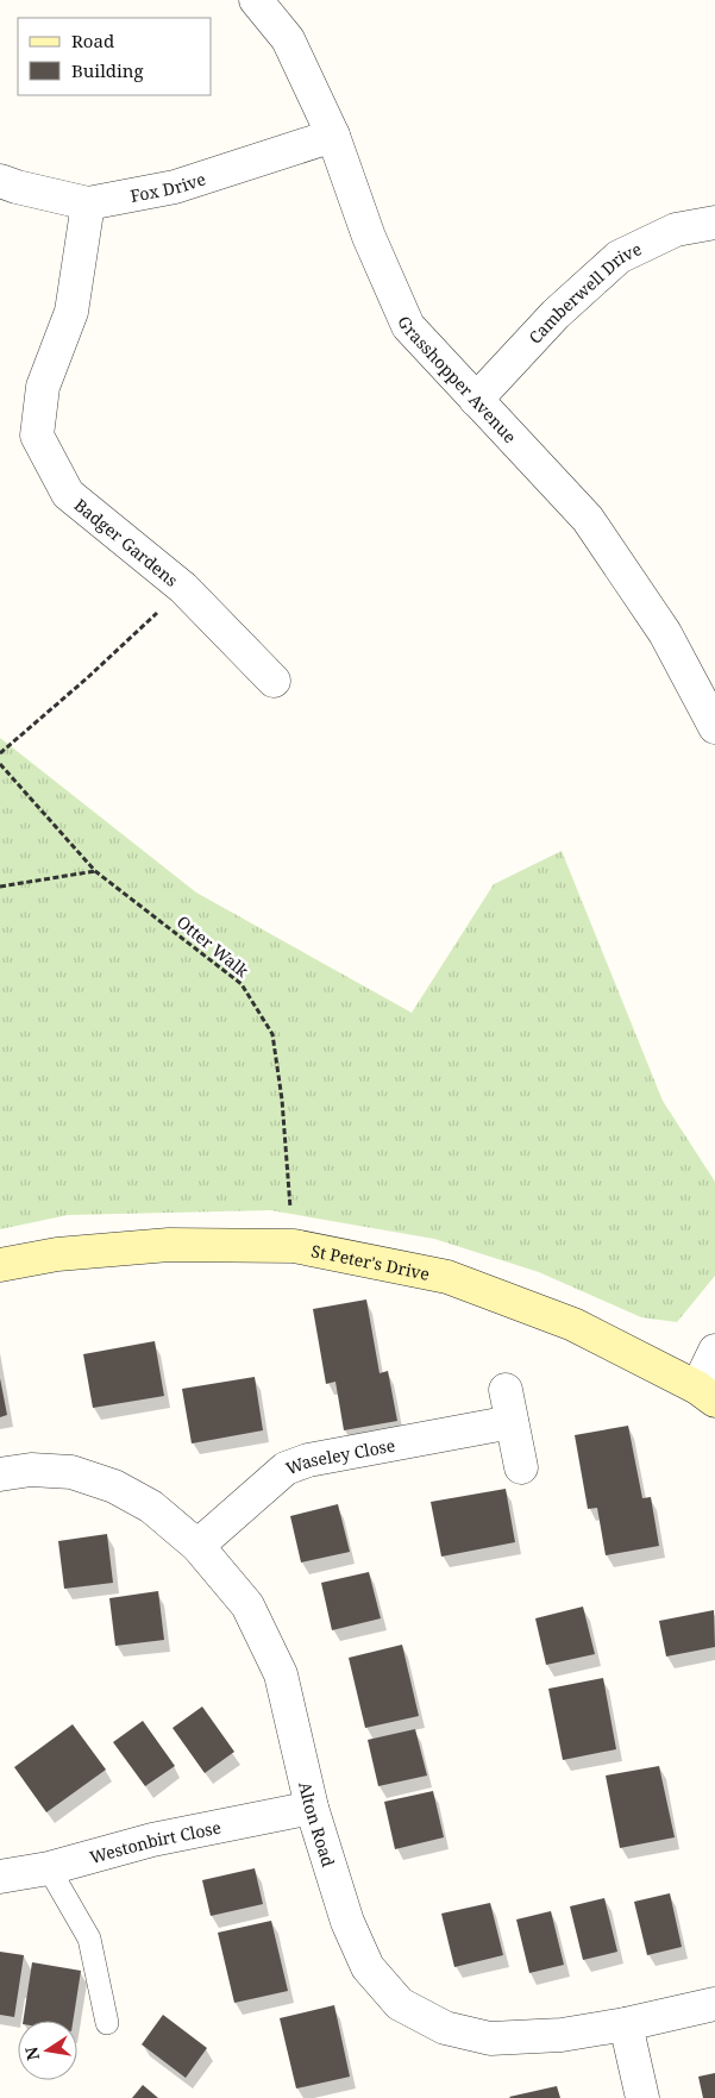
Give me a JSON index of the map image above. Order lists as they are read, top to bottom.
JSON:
{
  "streets": {
    "street": [
      "Fox Drive",
      "Camberwell Drive",
      "Grasshopper Avenue",
      "Badger Gardens",
      "St Peter's Drive",
      "Waseley Close",
      "Alton Road",
      "Westonbirt Close"
    ],
    "path": ["Otter Walk"]
  },
  "crossings": [
    ["Fox Drive", "Grasshopper Avenue"],
    ["Fox Drive", "Badger Gardens"],
    ["Camberwell Drive", "Grasshopper Avenue"],
    ["Otter Walk", "St Peter's Drive"],
    ["Waseley Close", "Alton Road"],
    ["Alton Road", "Westonbirt Close"]
  ],
  "legend": ["Road", "Building"],
  "north": "left"
}
